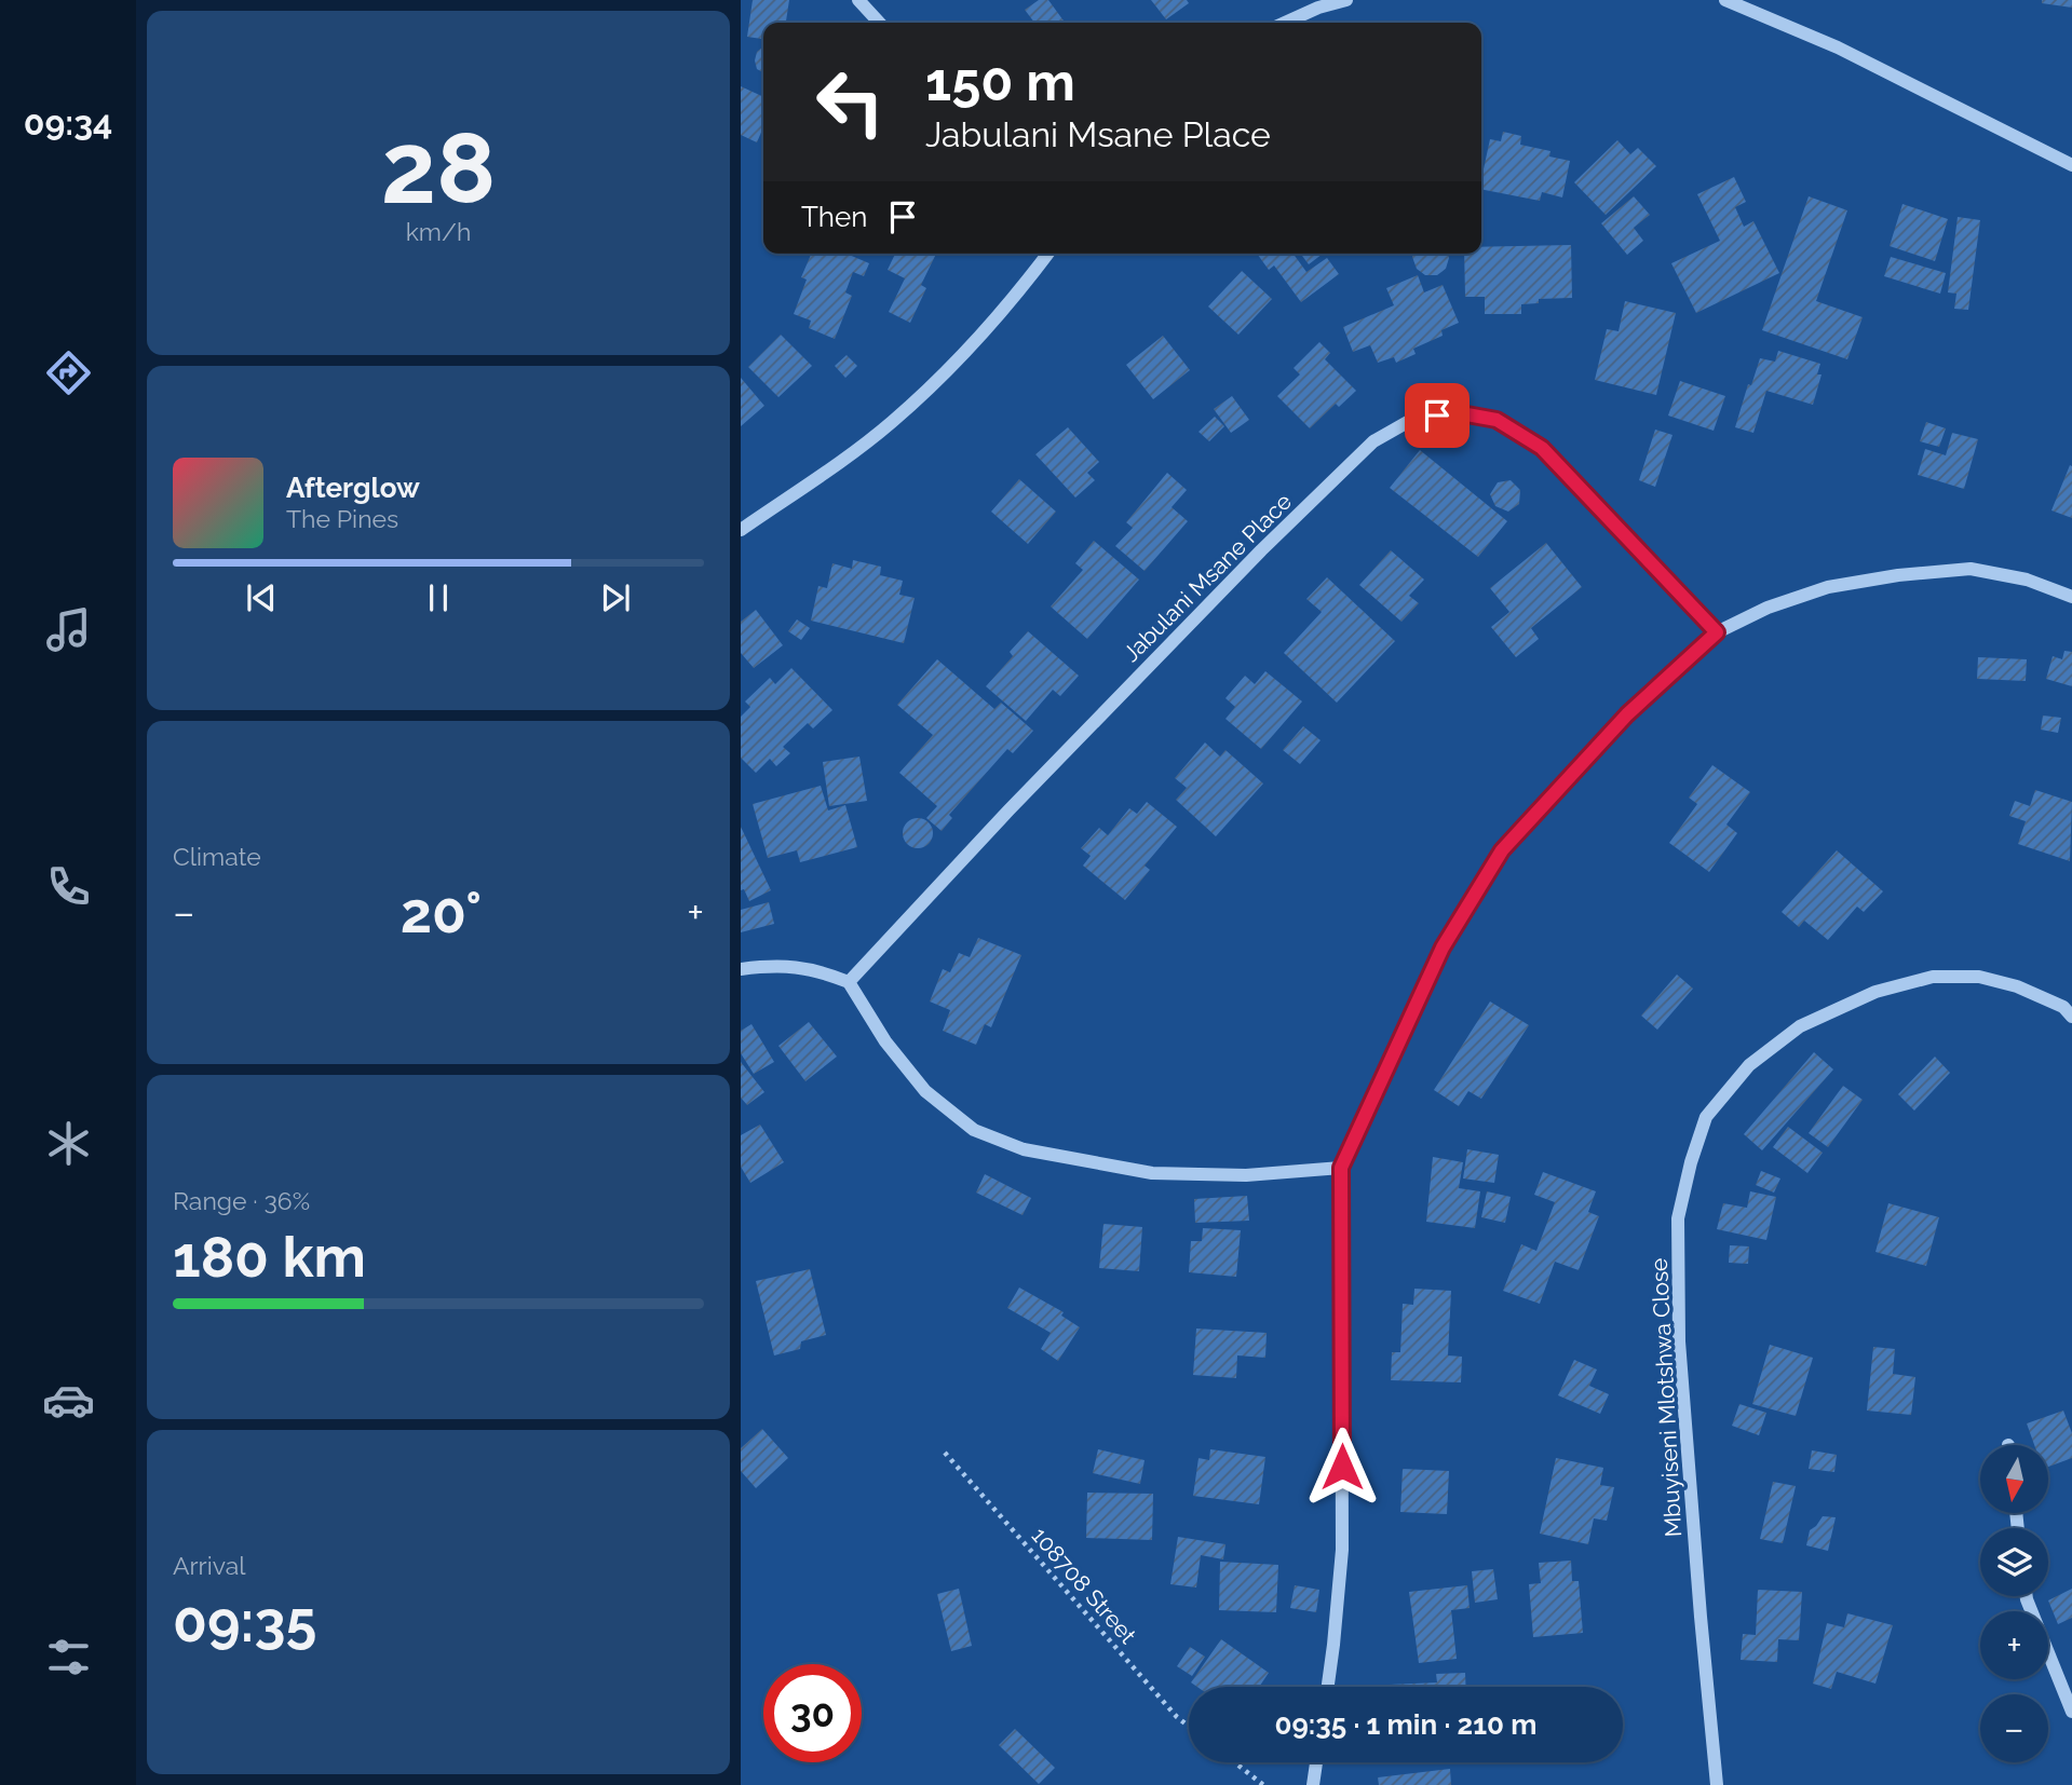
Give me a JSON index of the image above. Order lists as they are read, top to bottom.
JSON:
{
  "streets": {
    "street": ["Jabulani Msane Place", "Mbuyiseni Mlotshwa Close"],
    "path": ["108708 Street"]
  },
  "north": "bottom",
  "page": {
    "tabs": "09:34",
    "tile": [
      ["28", "km/h"],
      "Climate",
      ["Range · 36%", "180 km"],
      ["Arrival", "09:35"]
    ],
    "turn": ["150 m", "Jabulani Msane Place"],
    "then": "Then",
    "song": ["Afterglow", "The Pines"],
    "heat": ["−", "20°", "+"],
    "map_buttons": ["+", "−"],
    "limit": "30",
    "trip": "09:35 · 1 min · 210 m"
  }
}
